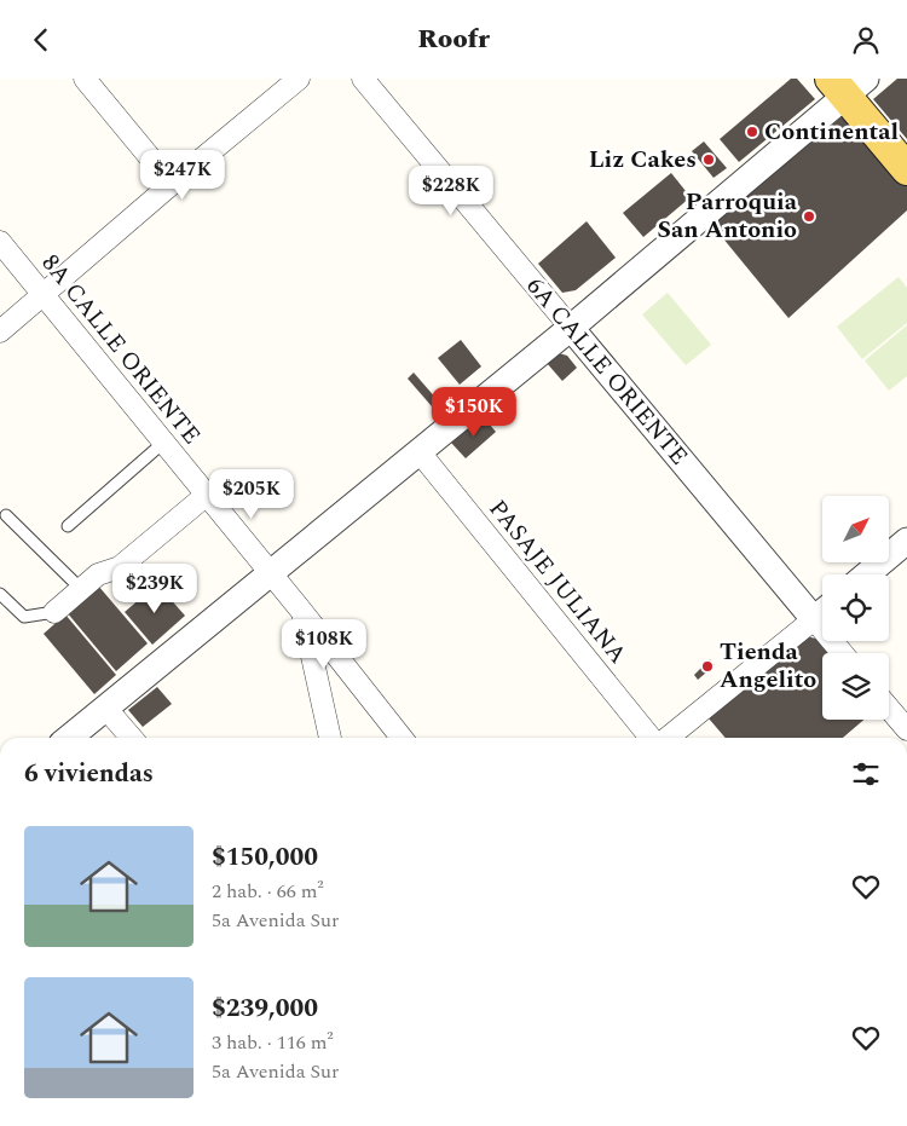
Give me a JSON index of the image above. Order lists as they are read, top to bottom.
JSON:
{
  "streets": {
    "street": ["8A CALLE ORIENTE", "6A CALLE ORIENTE", "PASAJE JULIANA"]
  },
  "places": [
    "Continental",
    "Liz Cakes",
    "Parroquia San Antonio",
    "Tienda Angelito"
  ],
  "north": "top right",
  "page": {
    "header": "Roofr",
    "price": [
      "$247K",
      "$228K",
      "$150K",
      "$205K",
      "$239K",
      "$108K"
    ],
    "heading": "6 viviendas",
    "list": [
      {
        "name": "$150,000",
        "note": "2 hab. · 66 m² · 5a Avenida Sur"
      },
      {
        "name": "$239,000",
        "note": "3 hab. · 116 m² · 5a Avenida Sur"
      }
    ]
  }
}
